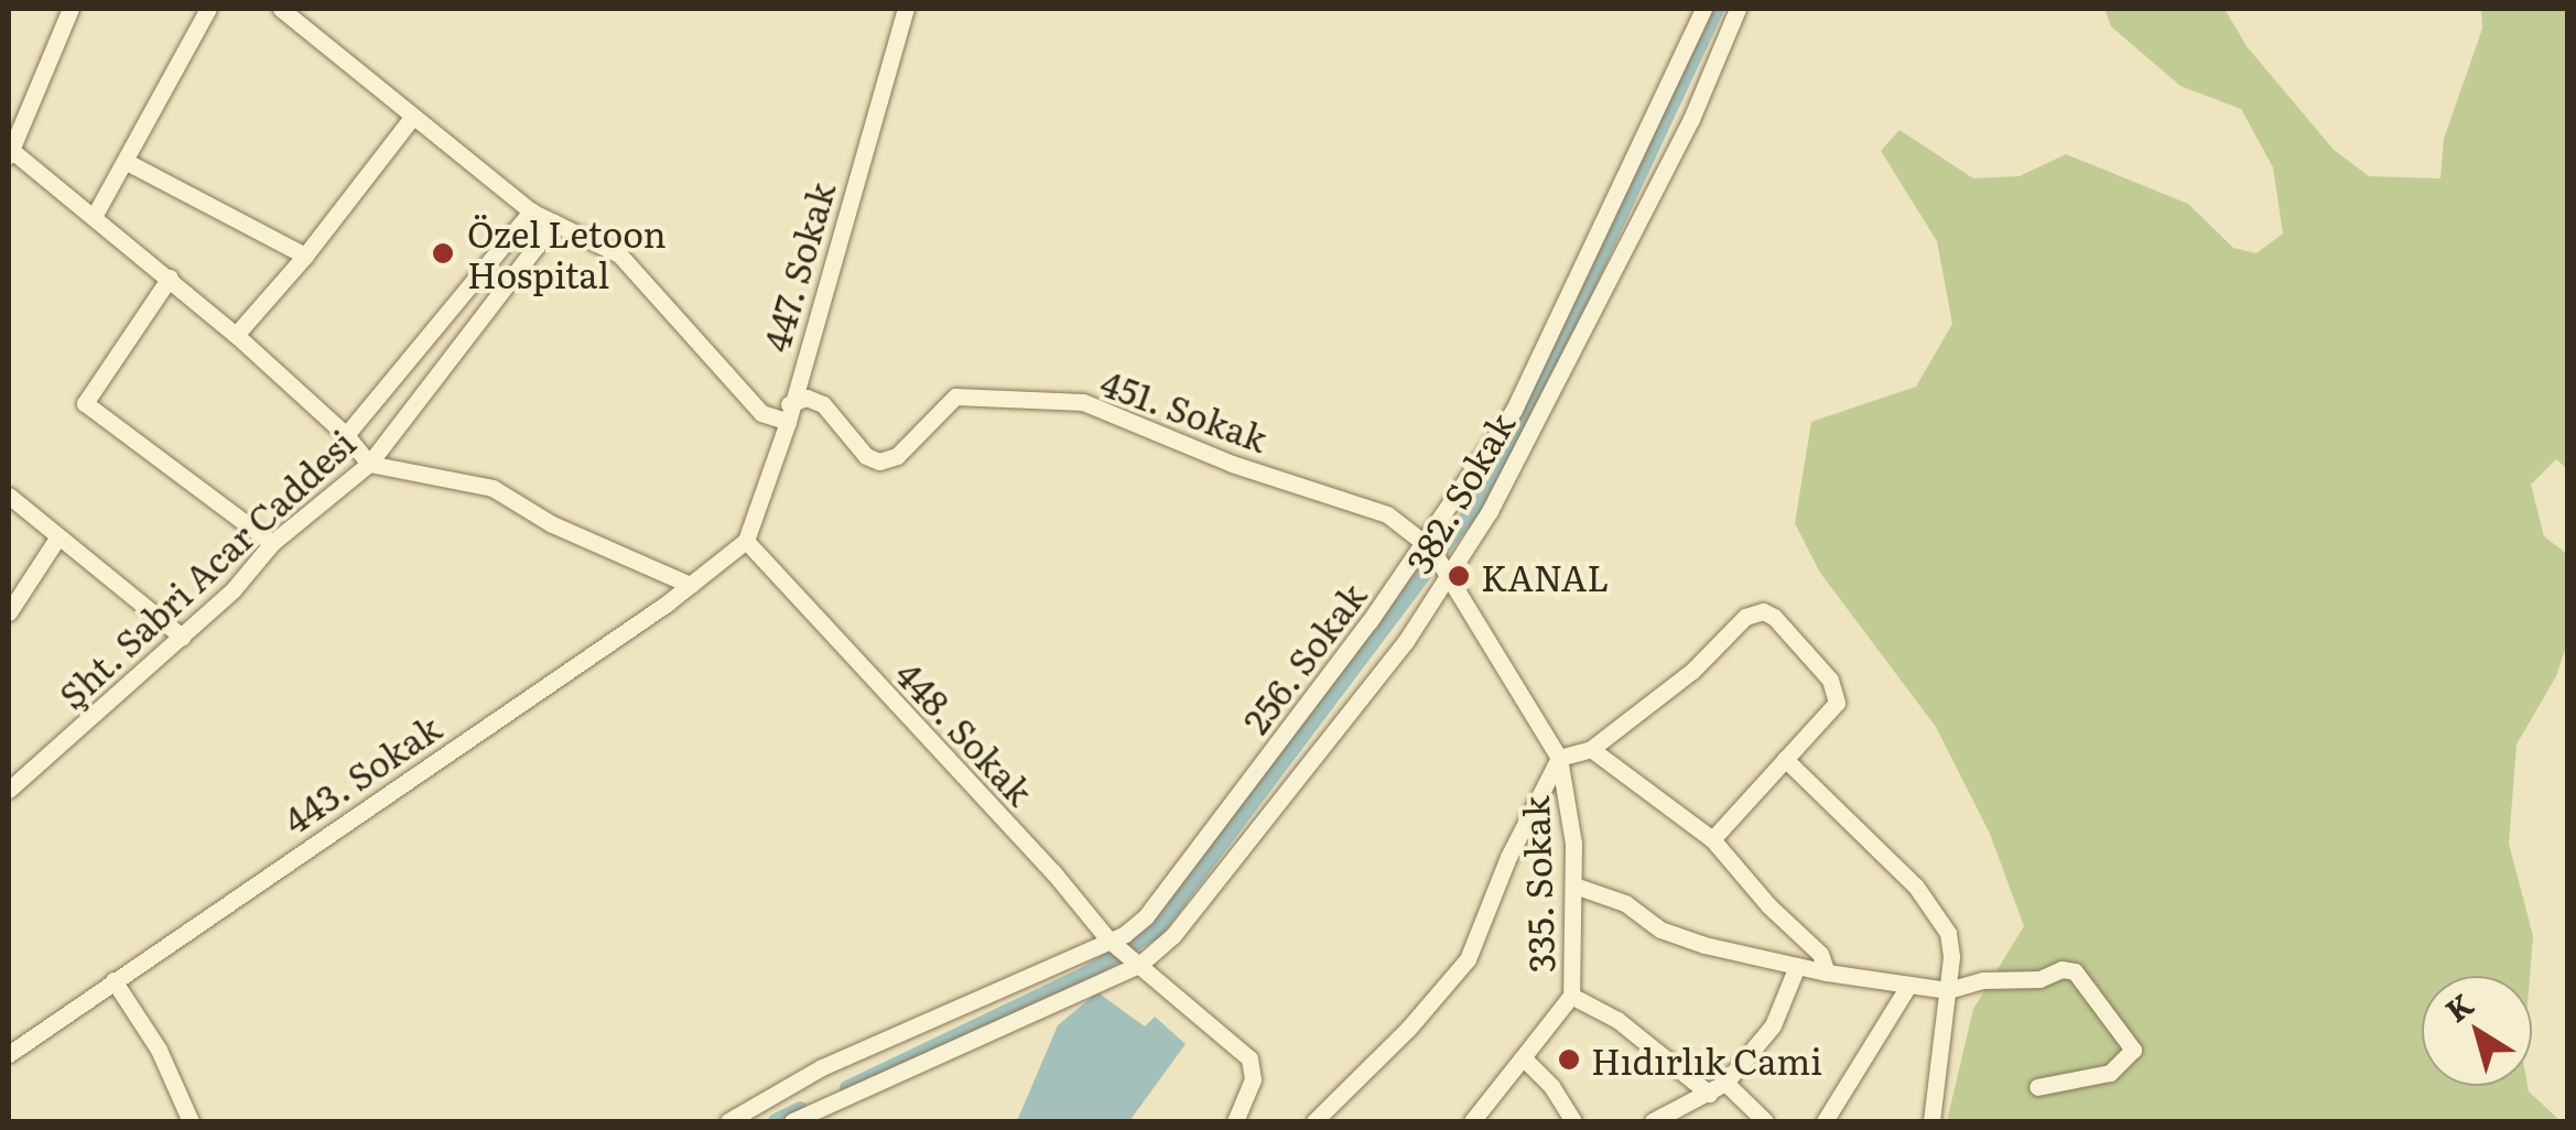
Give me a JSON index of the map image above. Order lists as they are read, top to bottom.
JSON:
{
  "streets": {
    "street": [
      "447. Sokak",
      "451. Sokak",
      "382. Sokak",
      "Şht. Sabri Acar Caddesi",
      "256. Sokak",
      "448. Sokak",
      "443. Sokak",
      "335. Sokak"
    ]
  },
  "crossings": [
    ["447. Sokak", "451. Sokak"],
    ["447. Sokak", "448. Sokak"],
    ["447. Sokak", "443. Sokak"],
    ["451. Sokak", "382. Sokak"],
    ["451. Sokak", "256. Sokak"],
    ["451. Sokak", "335. Sokak"],
    ["382. Sokak", "256. Sokak"],
    ["382. Sokak", "448. Sokak"],
    ["382. Sokak", "335. Sokak"],
    ["256. Sokak", "448. Sokak"],
    ["256. Sokak", "335. Sokak"],
    ["448. Sokak", "443. Sokak"]
  ],
  "places": ["Özel Letoon Hospital", "KANAL", "Hıdırlık Cami"],
  "north": "top left"
}
